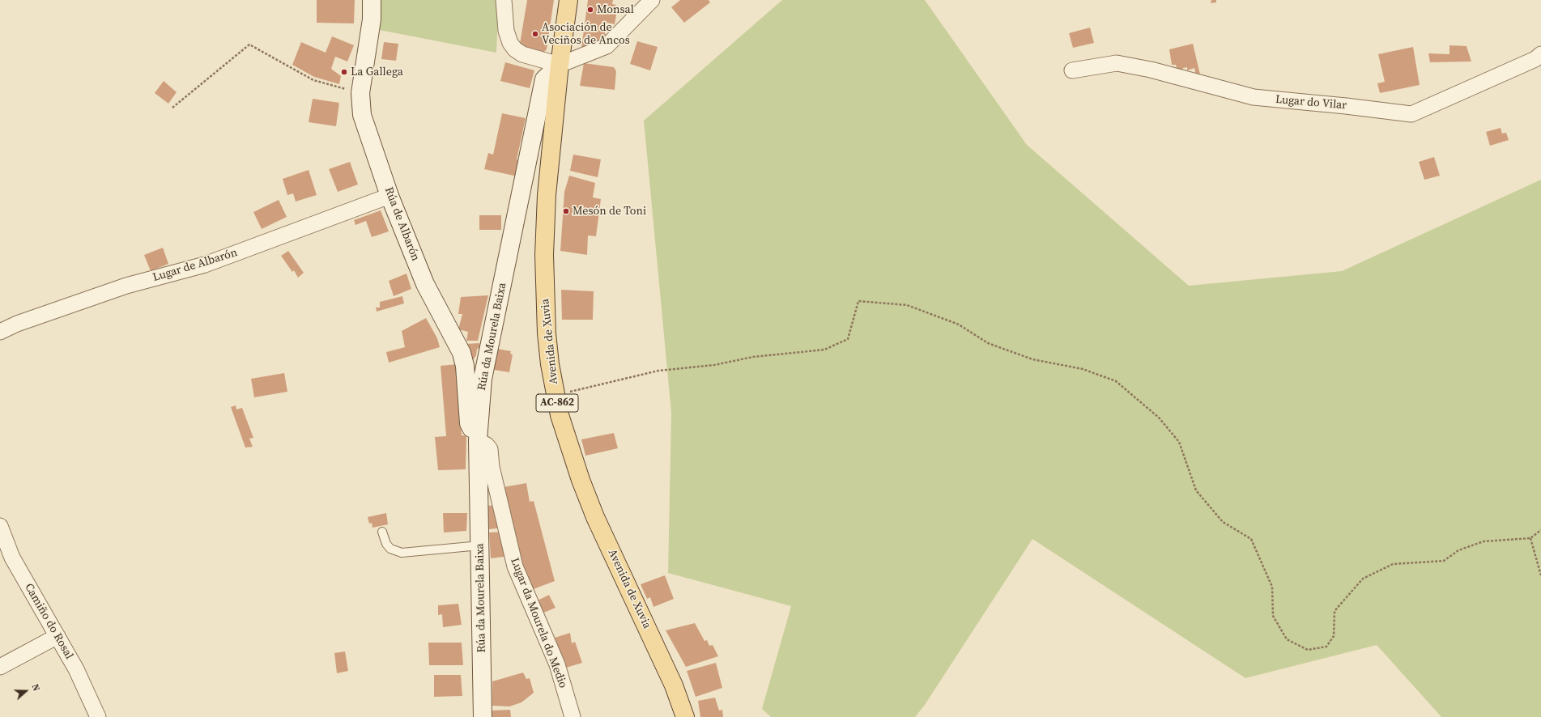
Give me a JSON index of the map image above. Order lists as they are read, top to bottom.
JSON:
{
  "streets": {
    "main road": ["Avenida de Xuvia", "AC-862"],
    "street": [
      "Lugar do Vilar",
      "Rúa de Albarón",
      "Lugar de Albarón",
      "Rúa da Mourela Baixa",
      "Camiño do Rosal",
      "Lugar da Mourela do Medio"
    ]
  },
  "crossings": [
    ["Rúa de Albarón", "Lugar de Albarón"],
    ["Rúa de Albarón", "Rúa da Mourela Baixa"],
    ["Rúa de Albarón", "Lugar da Mourela do Medio"],
    ["Rúa da Mourela Baixa", "Avenida de Xuvia"],
    ["Rúa da Mourela Baixa", "Lugar da Mourela do Medio"]
  ],
  "places": [
    "Monsal",
    "Asociación de Veciños de Ancos",
    "La Gallega",
    "Mesón de Toni"
  ],
  "north": "right"
}
